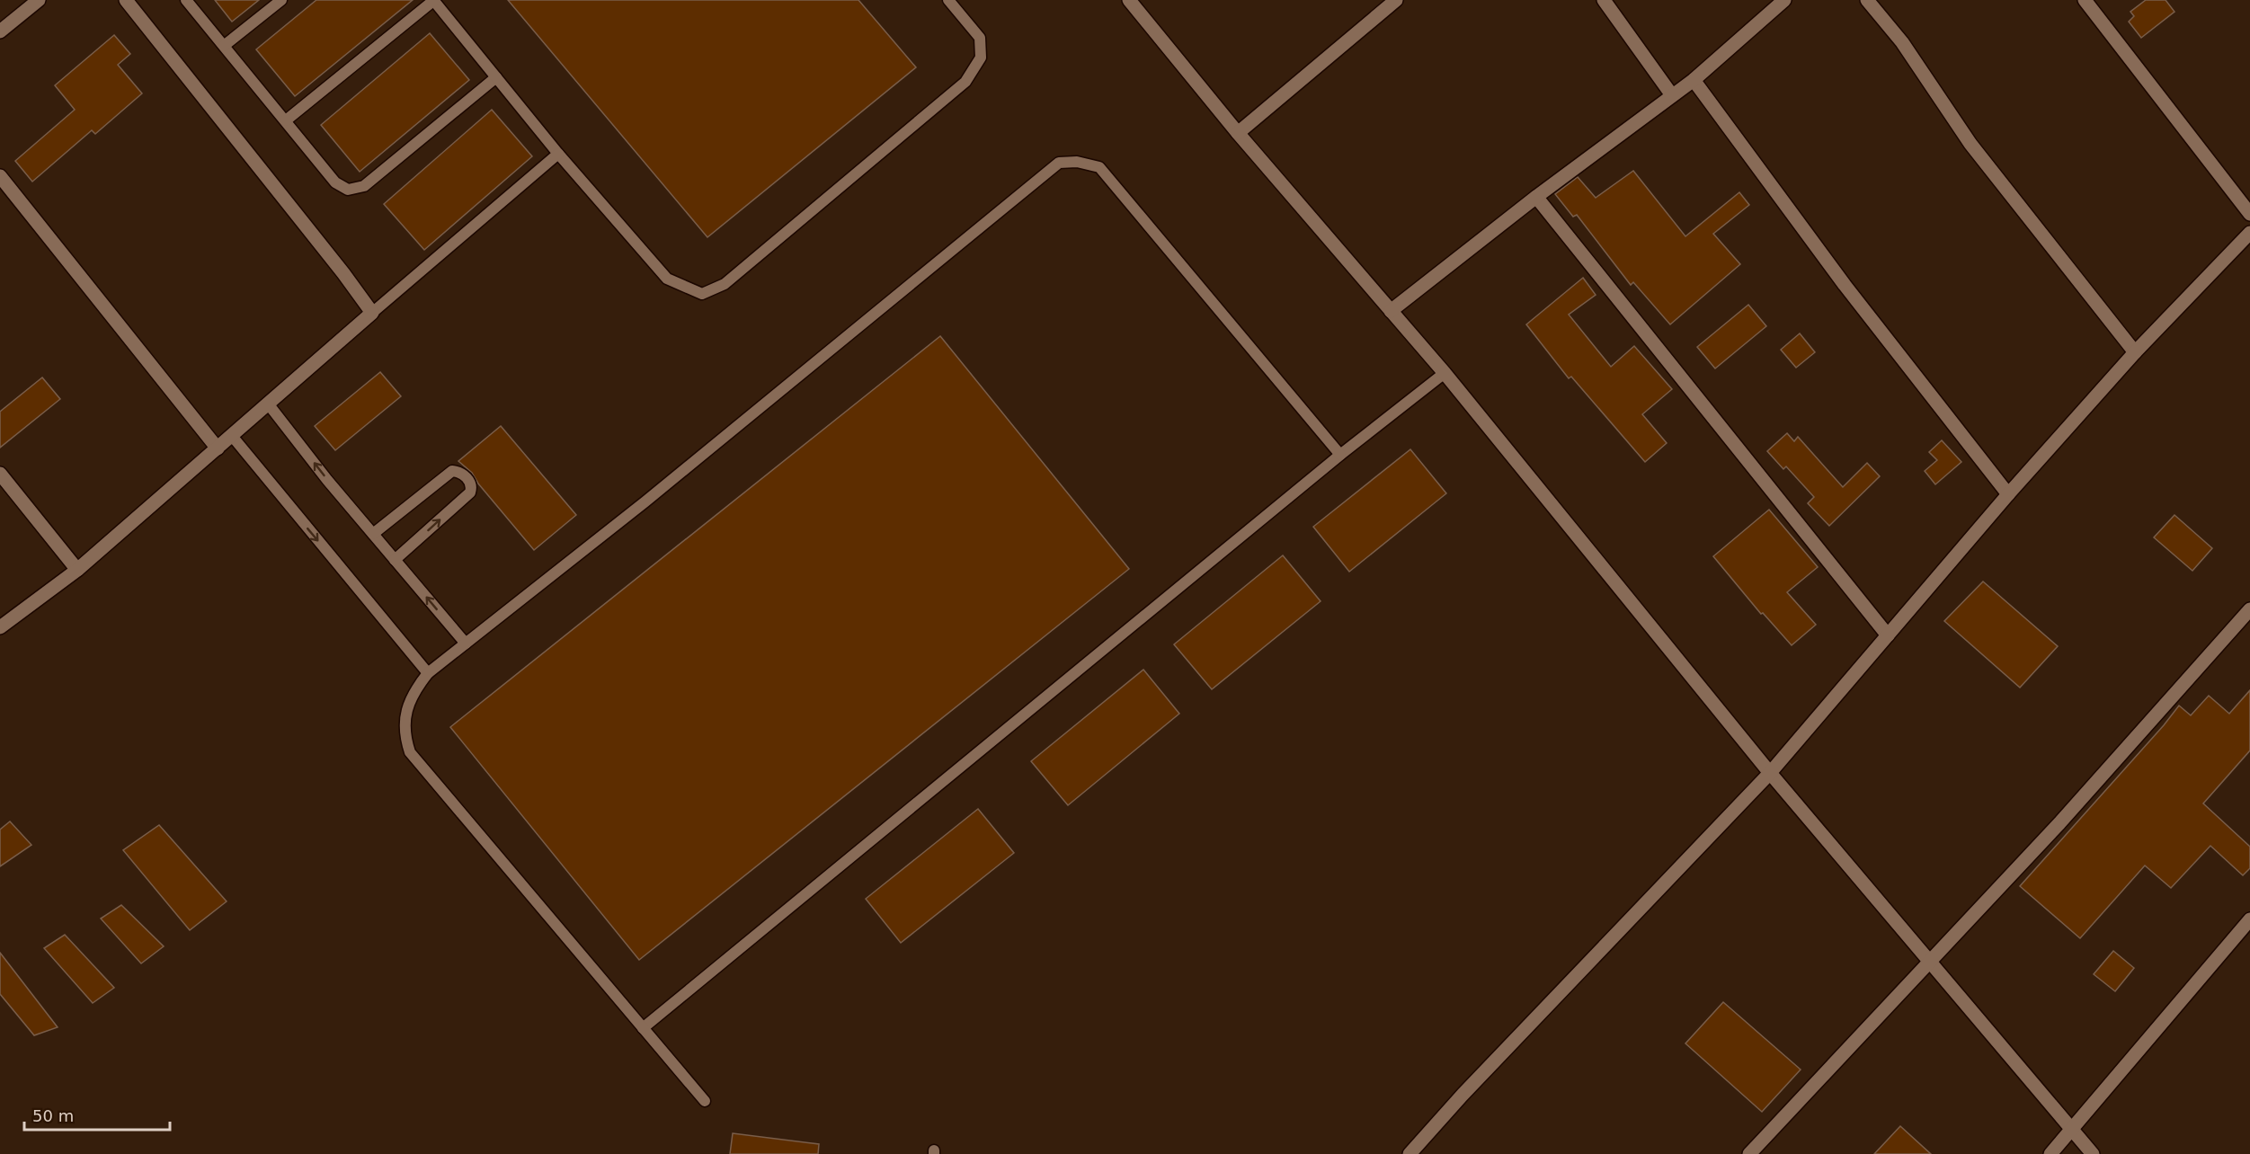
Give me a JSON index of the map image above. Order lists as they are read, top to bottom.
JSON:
{
  "scale_bar": "50 m"
}
